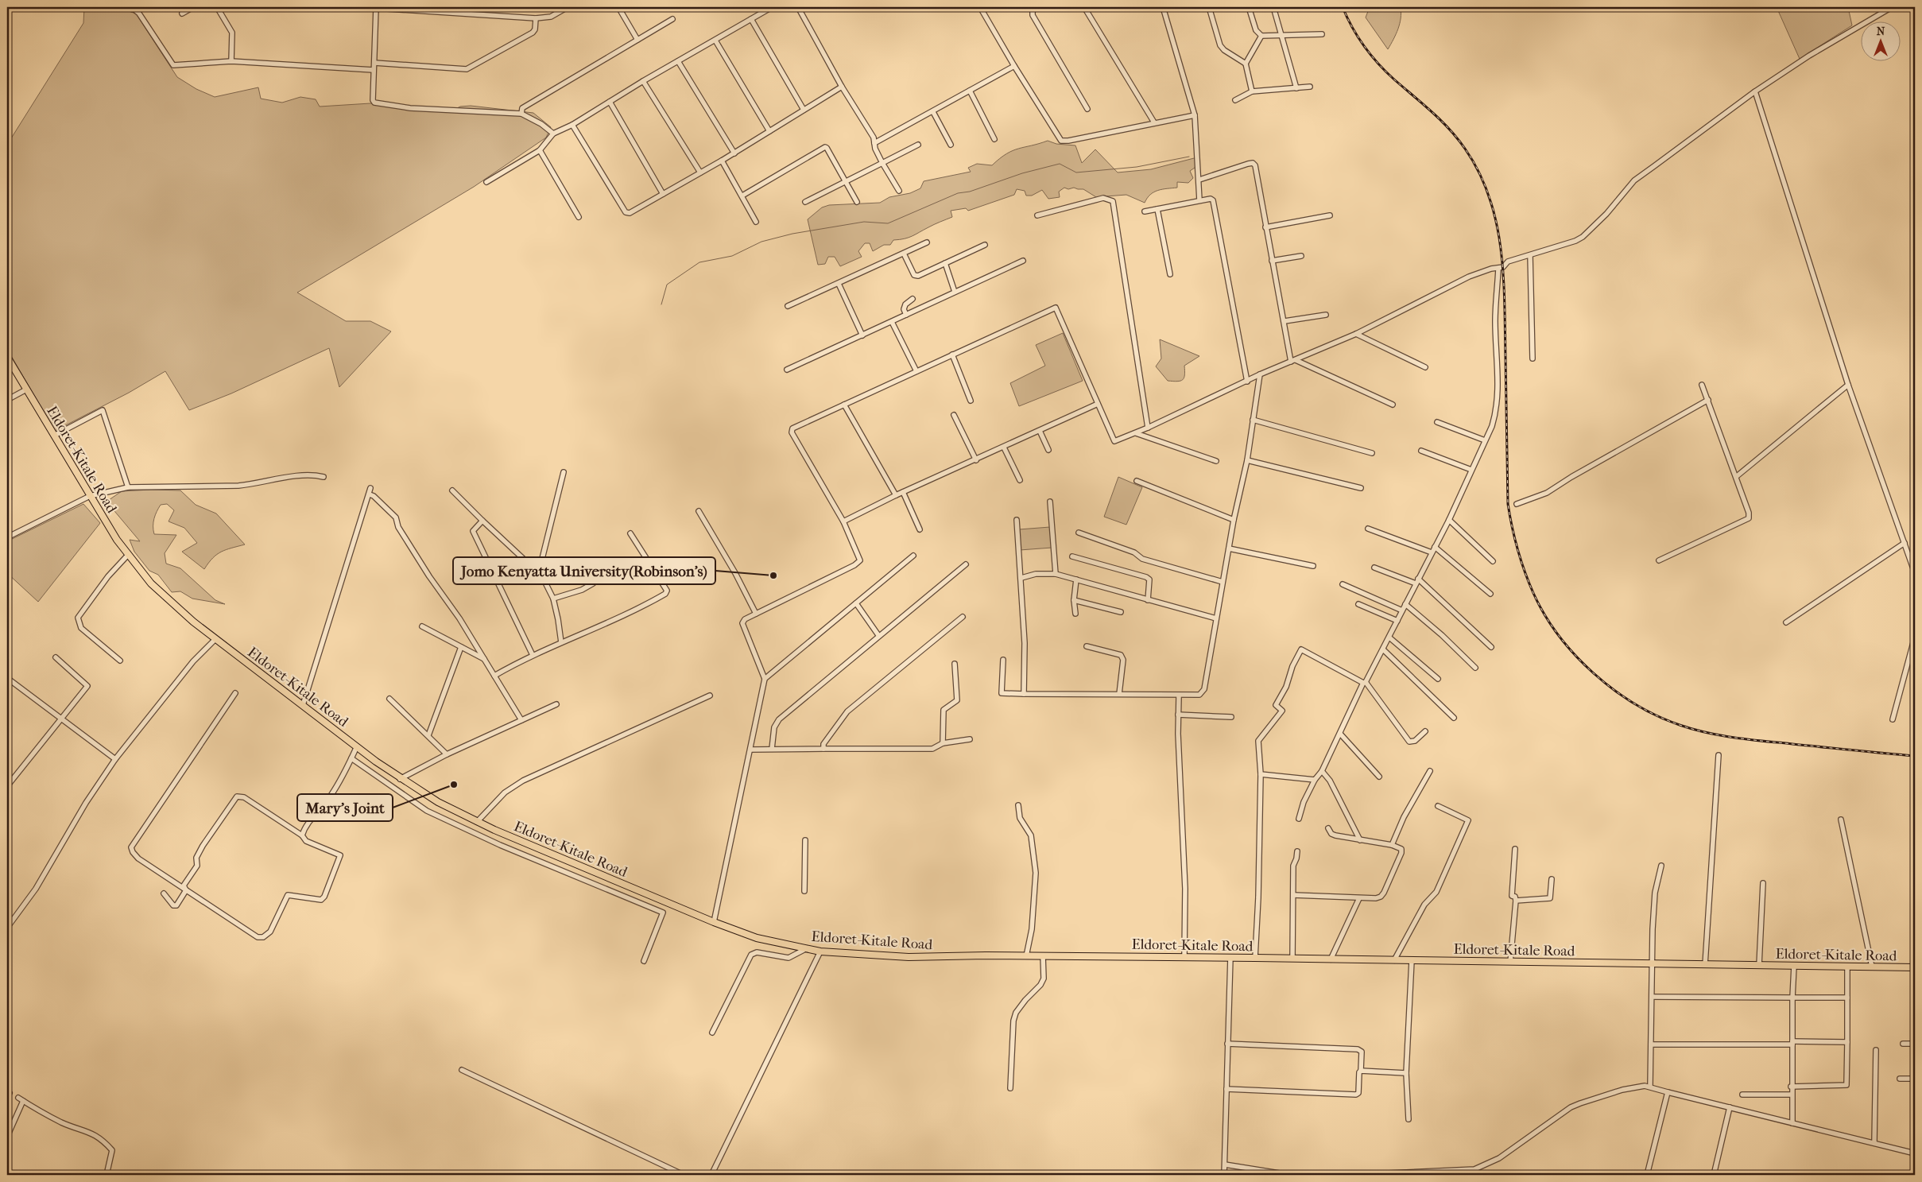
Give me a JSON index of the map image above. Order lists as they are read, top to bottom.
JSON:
{
  "streets": {
    "highway": ["Eldoret-Kitale Road"]
  },
  "places": ["Jomo Kenyatta University(Robinson's)", "Mary's Joint"],
  "north": "top"
}
